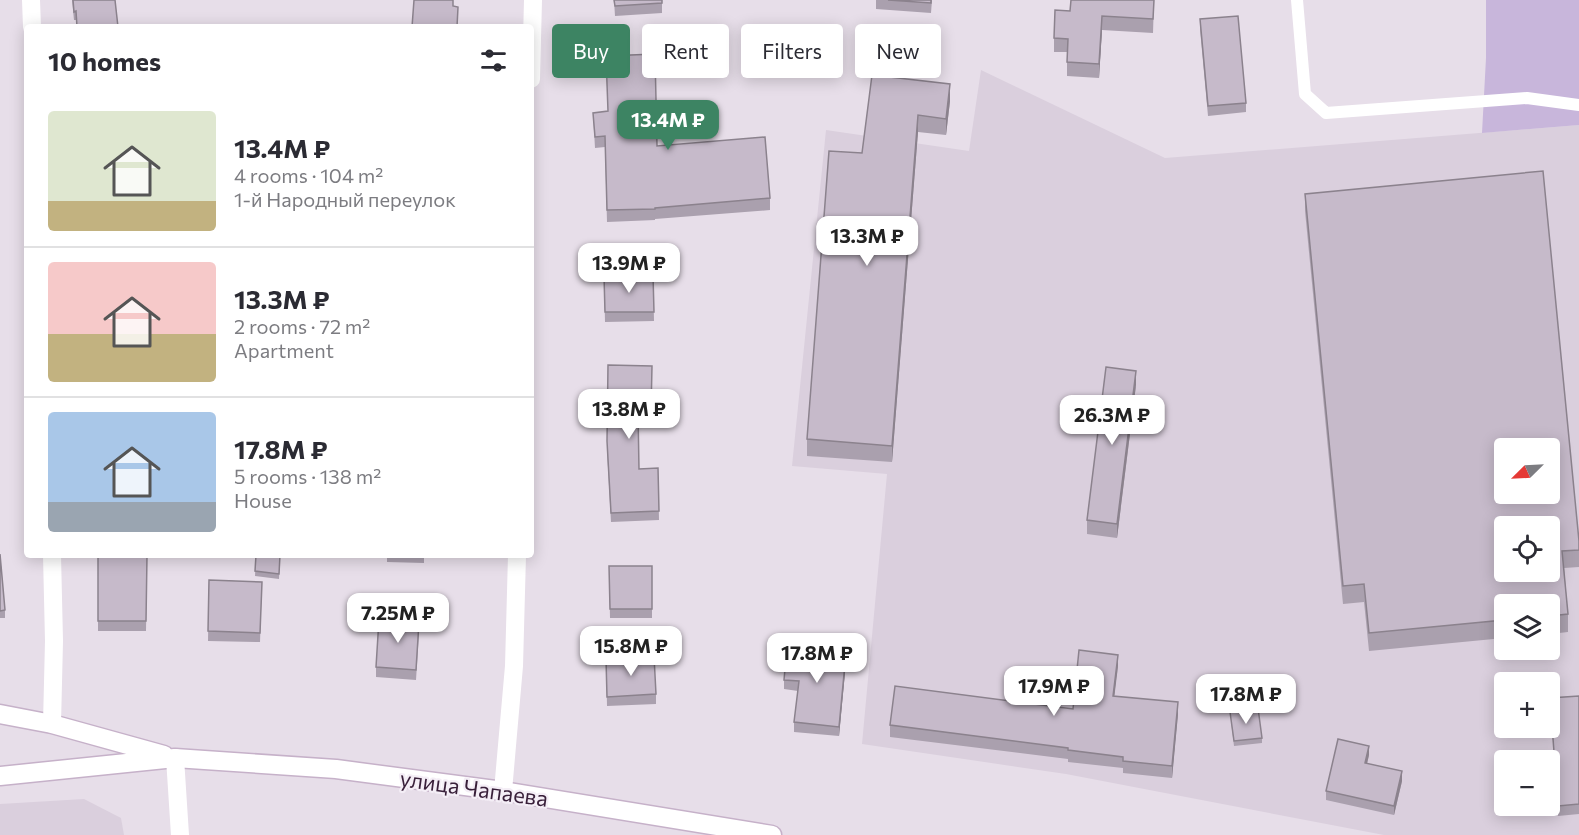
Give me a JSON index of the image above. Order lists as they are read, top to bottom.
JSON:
{
  "streets": {
    "street": ["улица Чапаева"]
  },
  "north": "bottom left",
  "page": {
    "chip": [
      "Buy",
      "Rent",
      "Filters",
      "New"
    ],
    "heading": "10 homes",
    "list": [
      {
        "name": "13.4M ₽",
        "note": "4 rooms · 104 m² · 1-й Народный переулок"
      },
      {
        "name": "13.3M ₽",
        "note": "2 rooms · 72 m² · Apartment"
      },
      {
        "name": "17.8M ₽",
        "note": "5 rooms · 138 m² · House"
      }
    ],
    "price": [
      "13.4M ₽",
      "13.3M ₽",
      "13.9M ₽",
      "13.8M ₽",
      "26.3M ₽",
      "7.25M ₽",
      "15.8M ₽",
      "17.8M ₽",
      "17.9M ₽",
      "17.8M ₽"
    ],
    "map_buttons": ["+", "−"]
  }
}
